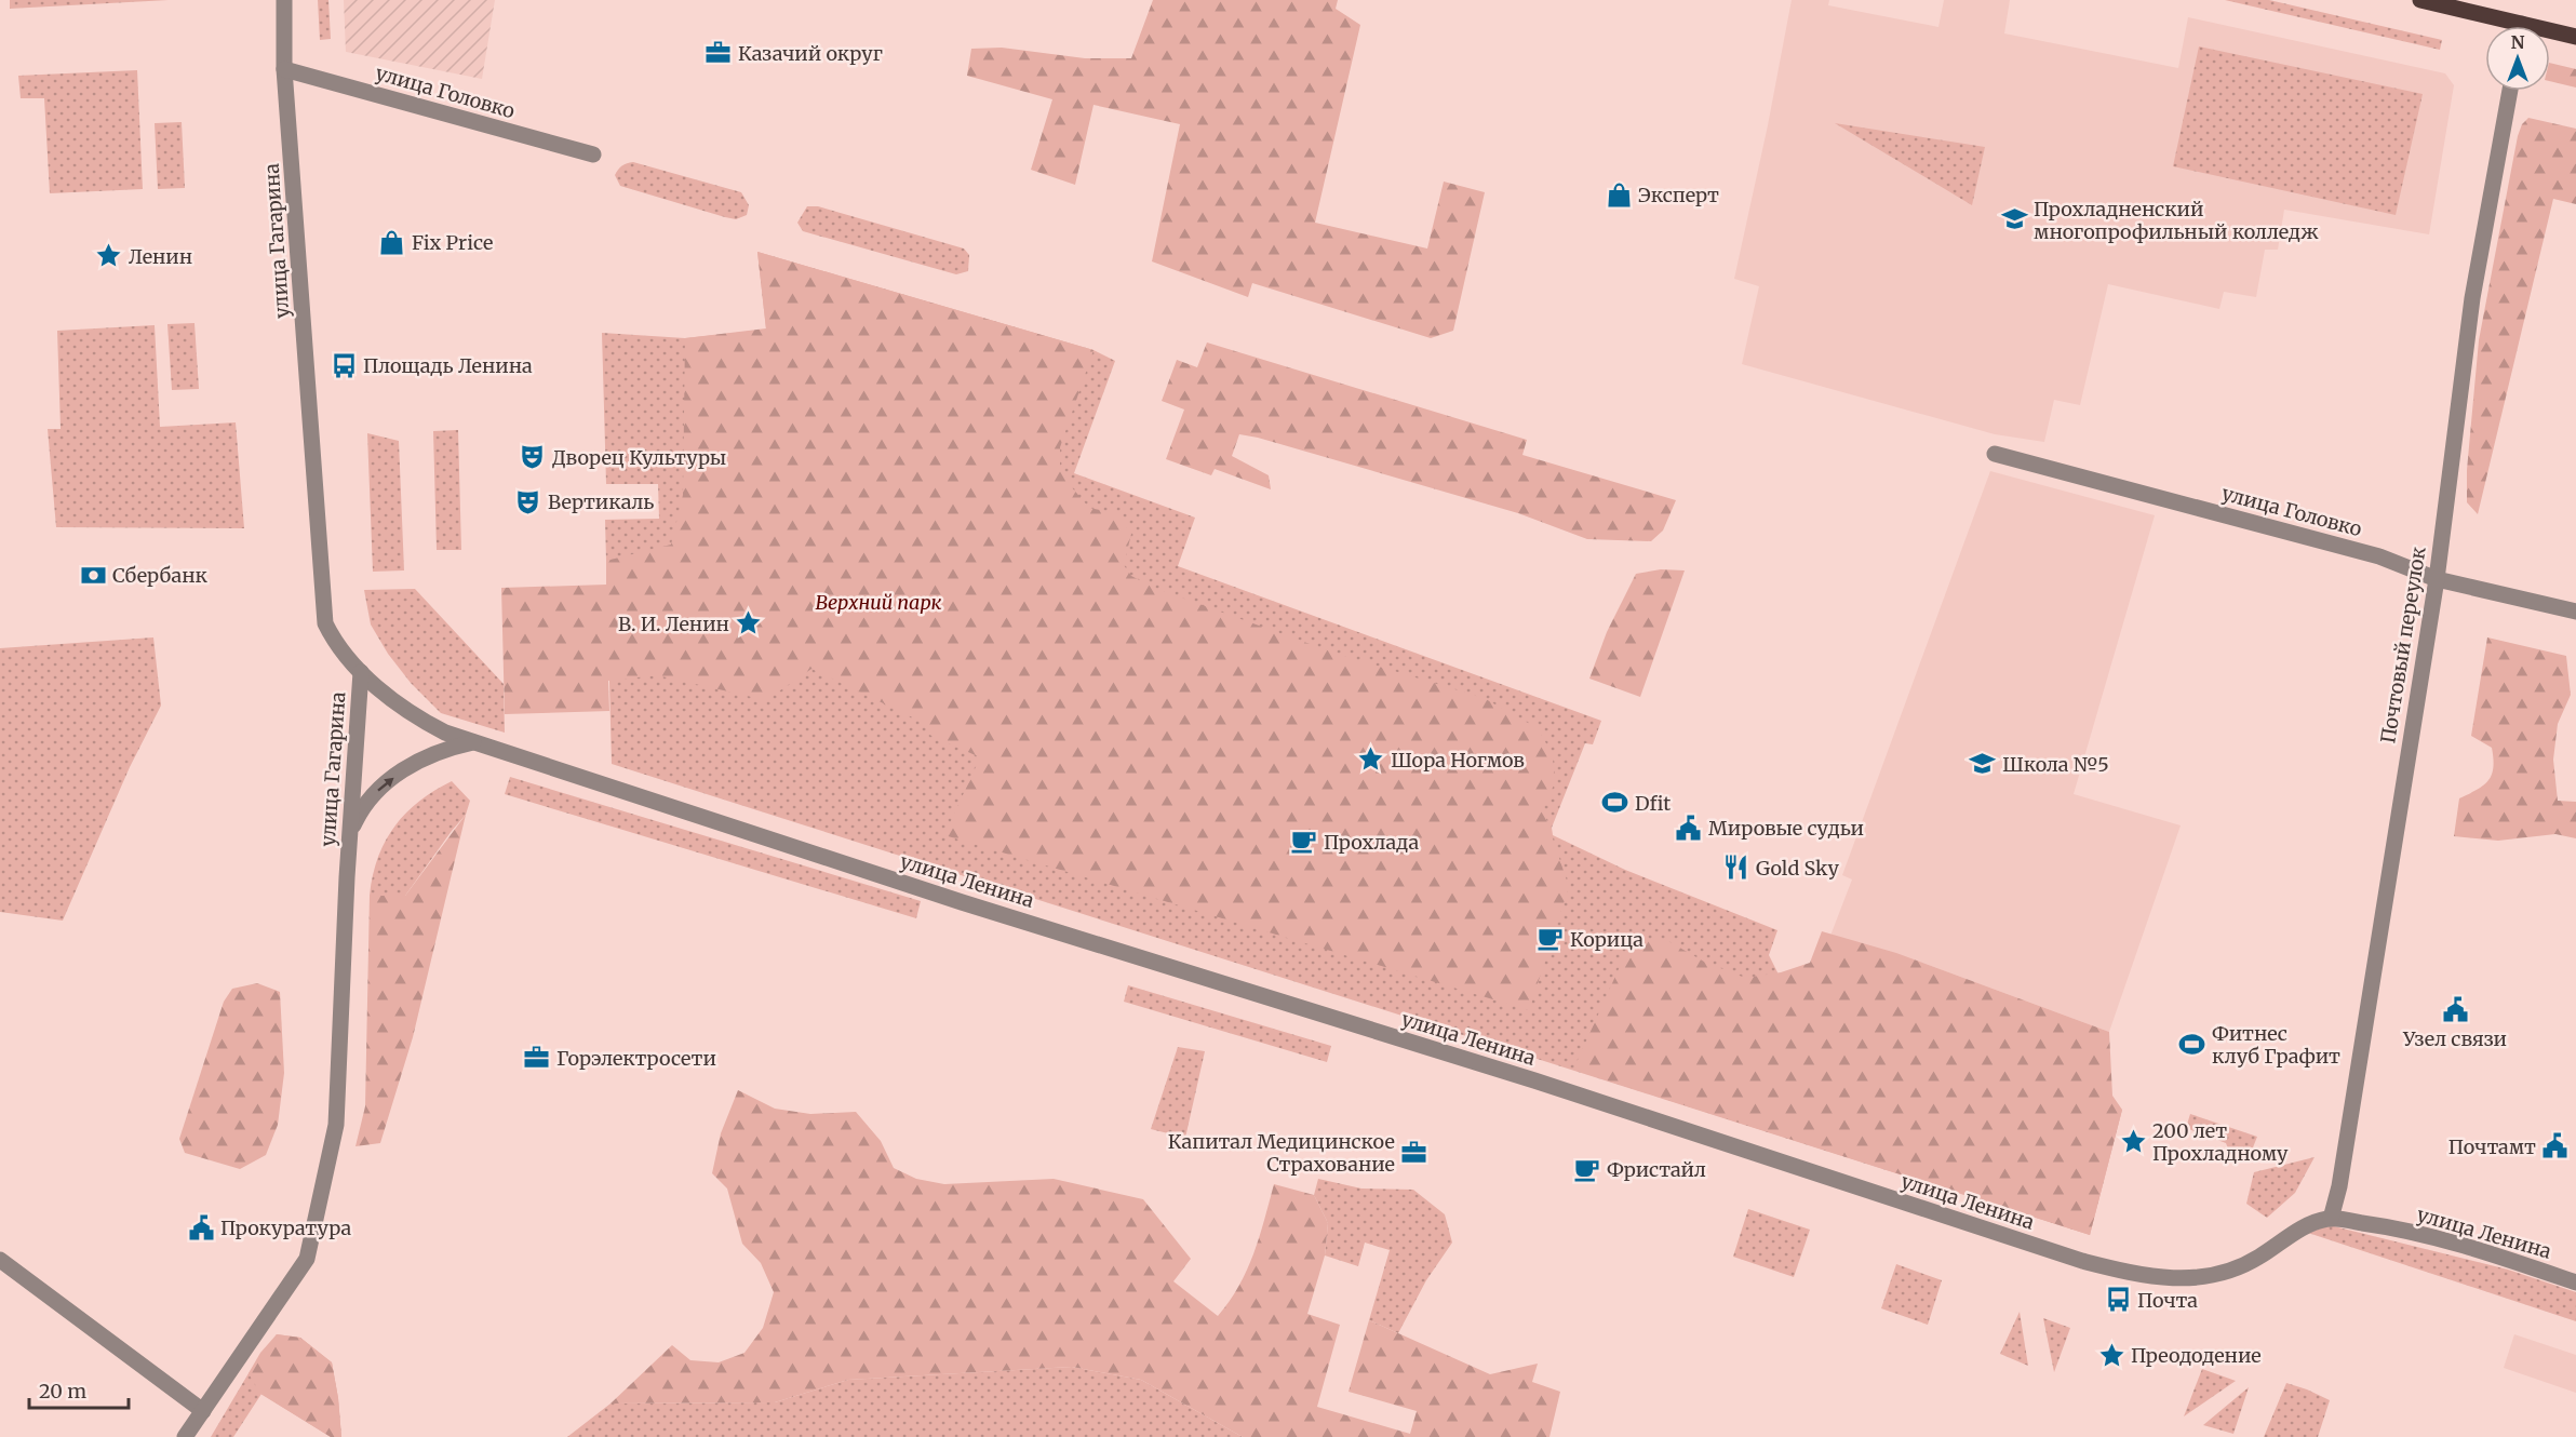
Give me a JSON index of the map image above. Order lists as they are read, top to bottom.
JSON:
{
  "streets": {
    "street": [
      "улица Головко",
      "улица Гагарина",
      "Почтовый переулок",
      "улица Ленина"
    ]
  },
  "crossings": [
    ["улица Головко", "улица Гагарина"],
    ["улица Головко", "Почтовый переулок"],
    ["улица Гагарина", "улица Ленина"],
    ["Почтовый переулок", "улица Ленина"]
  ],
  "parks": ["Верхний парк"],
  "places": {
    "office": ["Казачий округ", "Горэлектросети", "Капитал Медицинское Страхование"],
    "shop": ["Эксперт", "Fix Price"],
    "school or university": ["Прохладненский многопрофильный колледж", "Школа №5"],
    "place": [
      "Ленин",
      "В. И. Ленин",
      "Шора Ногмов",
      "200 лет Прохладному",
      "Преододение"
    ],
    "bus stop": ["Площадь Ленина", "Почта"],
    "theatre": ["Дворец Культуры", "Вертикаль"],
    "bank": ["Сбербанк"],
    "sports": ["Dfit", "Фитнес клуб Графит"],
    "public building": [
      "Мировые судьи",
      "Узел связи",
      "Почтамт",
      "Прокуратура"
    ],
    "cafe": ["Прохлада", "Корица", "Фристайл"],
    "restaurant": ["Gold Sky"]
  },
  "scale_bar": "20 m",
  "north": "top"
}
